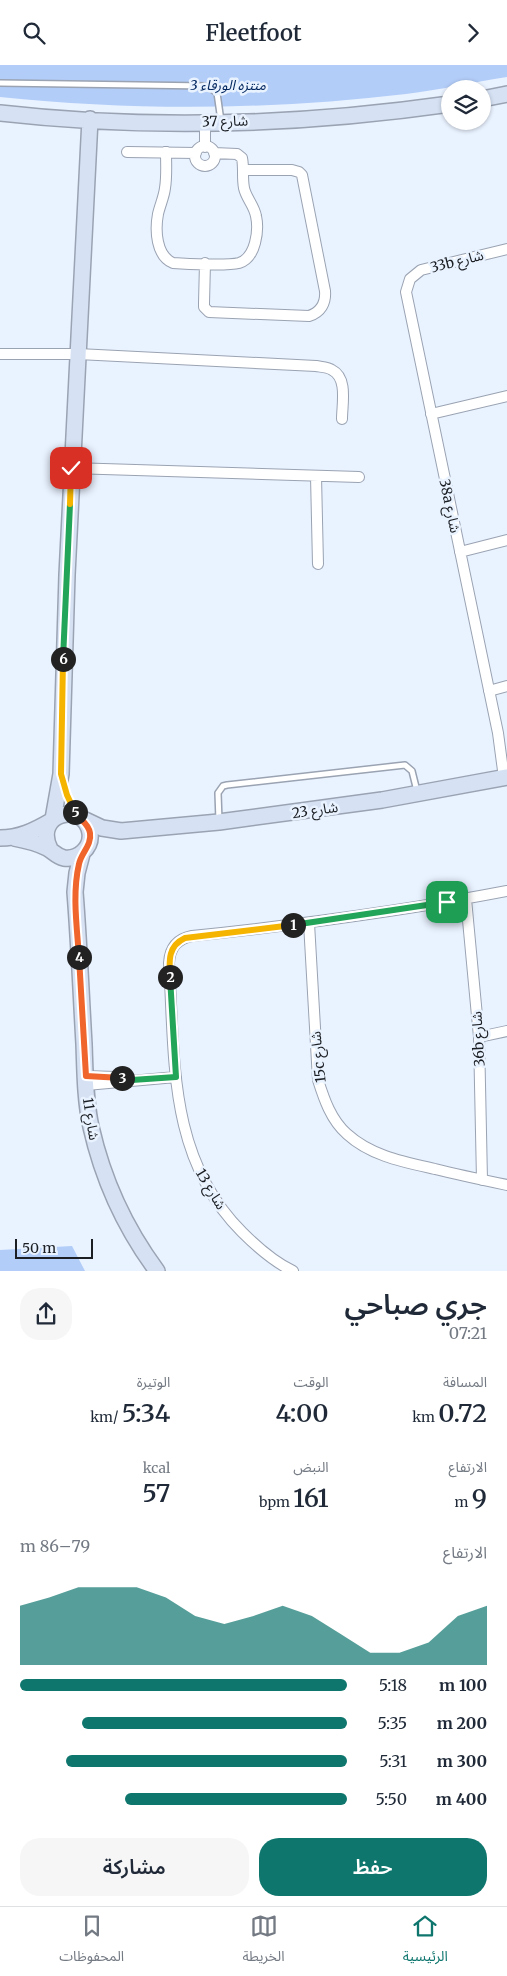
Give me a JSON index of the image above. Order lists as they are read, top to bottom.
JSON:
{
  "streets": {
    "street": [
      "شارع 37",
      "33b شارع",
      "38a شارع",
      "شارع 23",
      "36b شارع",
      "15c شارع",
      "شارع 11",
      "شارع 13"
    ]
  },
  "crossings": [
    ["33b شارع", "38a شارع"],
    ["38a شارع", "شارع 23"],
    ["شارع 23", "شارع 11"],
    ["36b شارع", "15c شارع"],
    ["15c شارع", "شارع 13"]
  ],
  "parks": ["منتزه الورقاء 3"],
  "scale_bar": "50 m",
  "page": {
    "header": "Fleetfoot",
    "pins": [
      "6",
      "5",
      "1",
      "4",
      "2",
      "3"
    ],
    "scale": "50 m",
    "heading": ["جري صباحي", "07:21"],
    "stats": [
      ["المسافة", "0.72 km"],
      ["الوقت", "4:00"],
      ["الوتيرة", "5:34 /km"],
      ["الارتفاع", "9 m"],
      ["النبض", "161 bpm"],
      ["kcal", "57"]
    ],
    "chart": ["الارتفاع", "79–86 m"],
    "list": [
      {
        "name": "100 m",
        "note": "5:18"
      },
      {
        "name": "200 m",
        "note": "5:35"
      },
      {
        "name": "300 m",
        "note": "5:31"
      },
      {
        "name": "400 m",
        "note": "5:50"
      }
    ],
    "buttons": ["حفظ", "مشاركة"],
    "tabs": ["الرئيسية", "الخريطة", "المحفوظات"]
  }
}
